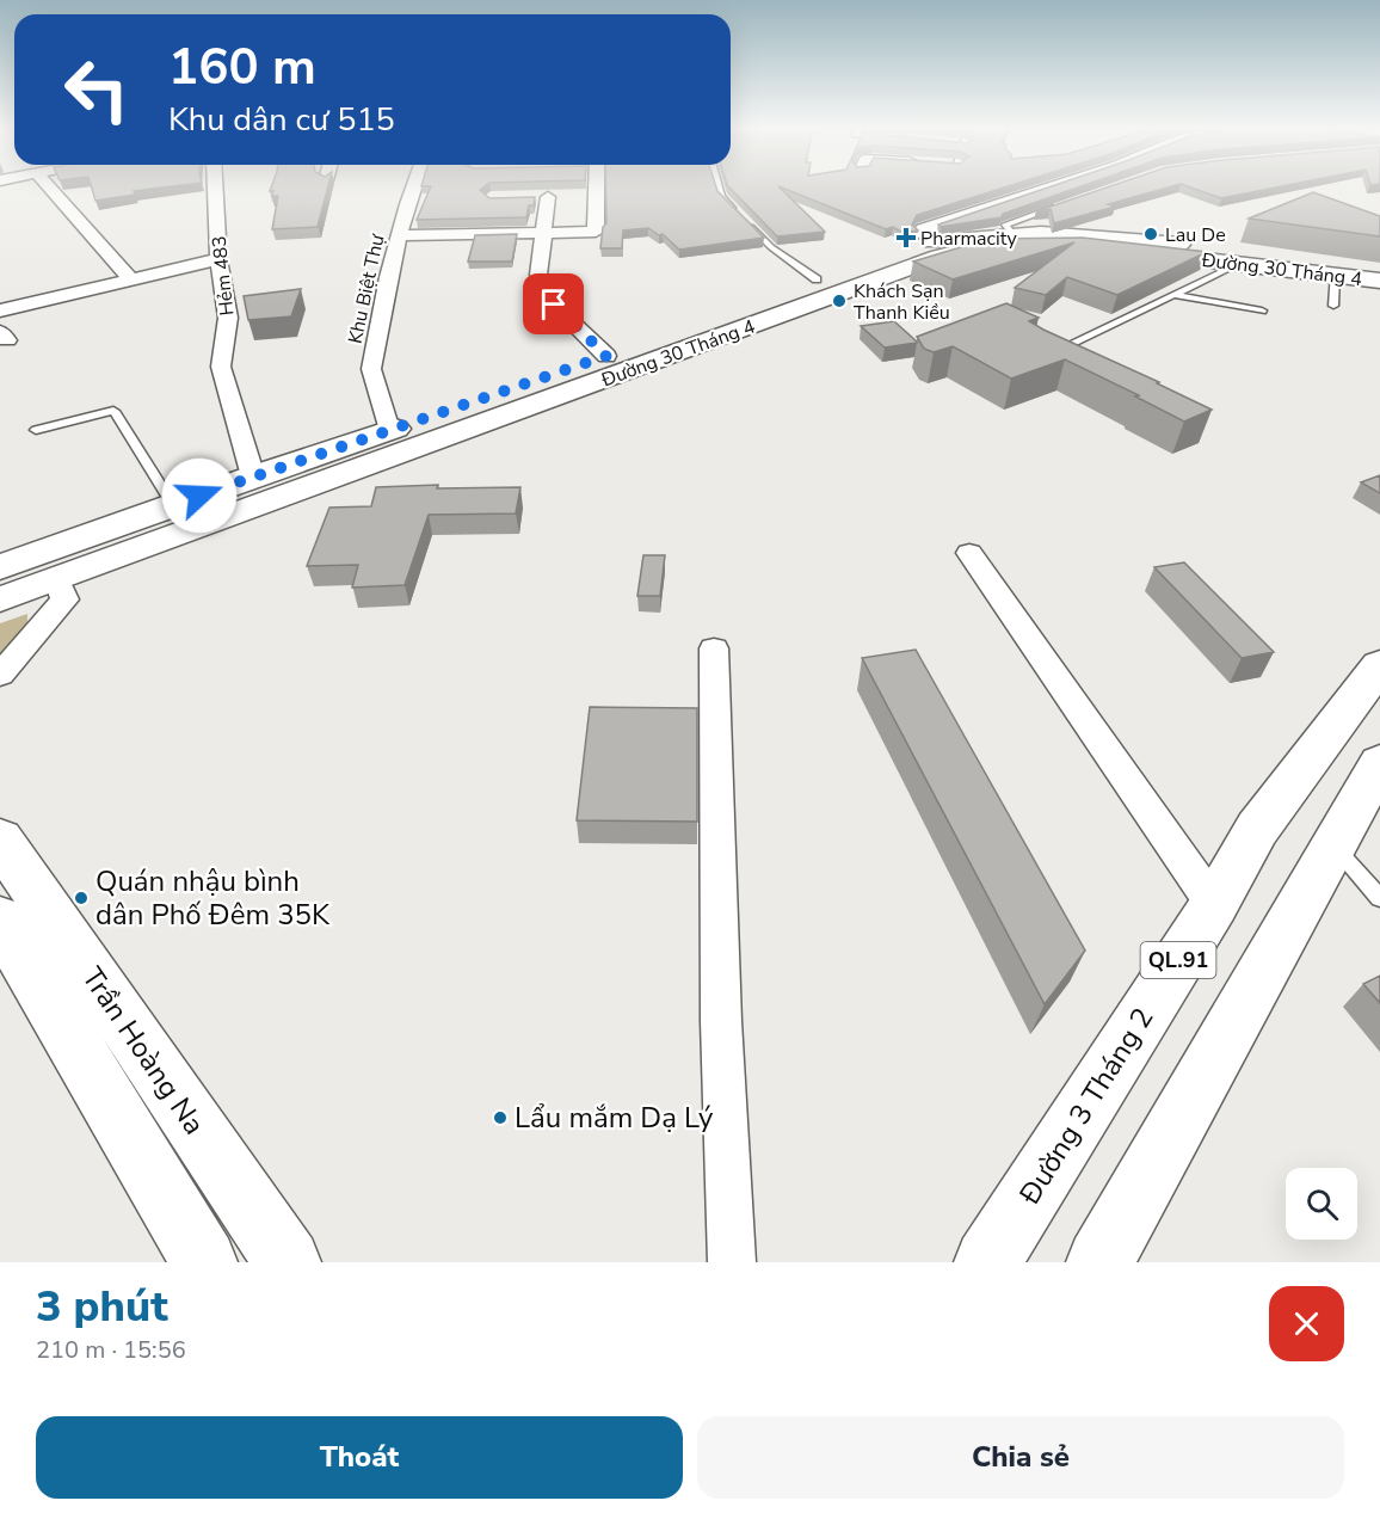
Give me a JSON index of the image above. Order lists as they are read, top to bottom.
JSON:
{
  "streets": {
    "main road": [
      "Đường 30 Tháng 4",
      "QL.91",
      "Trần Hoàng Na",
      "Đường 3 Tháng 2"
    ],
    "street": ["Hẻm 483", "Khu Biệt Thự"]
  },
  "crossings": [
    ["Đường 30 Tháng 4", "Hẻm 483"],
    ["Đường 30 Tháng 4", "Khu Biệt Thự"]
  ],
  "places": {
    "other": [
      "Lau De",
      "Khách Sạn Thanh Kiều",
      "Quán nhậu bình dân Phố Đêm 35K",
      "Lẩu mắm Dạ Lý"
    ],
    "health": ["Pharmacity"]
  },
  "page": {
    "turn": ["160 m", "Khu dân cư 515"],
    "heading": ["3 phút", "210 m · 15:56"],
    "buttons": ["Thoát", "Chia sẻ"]
  }
}
